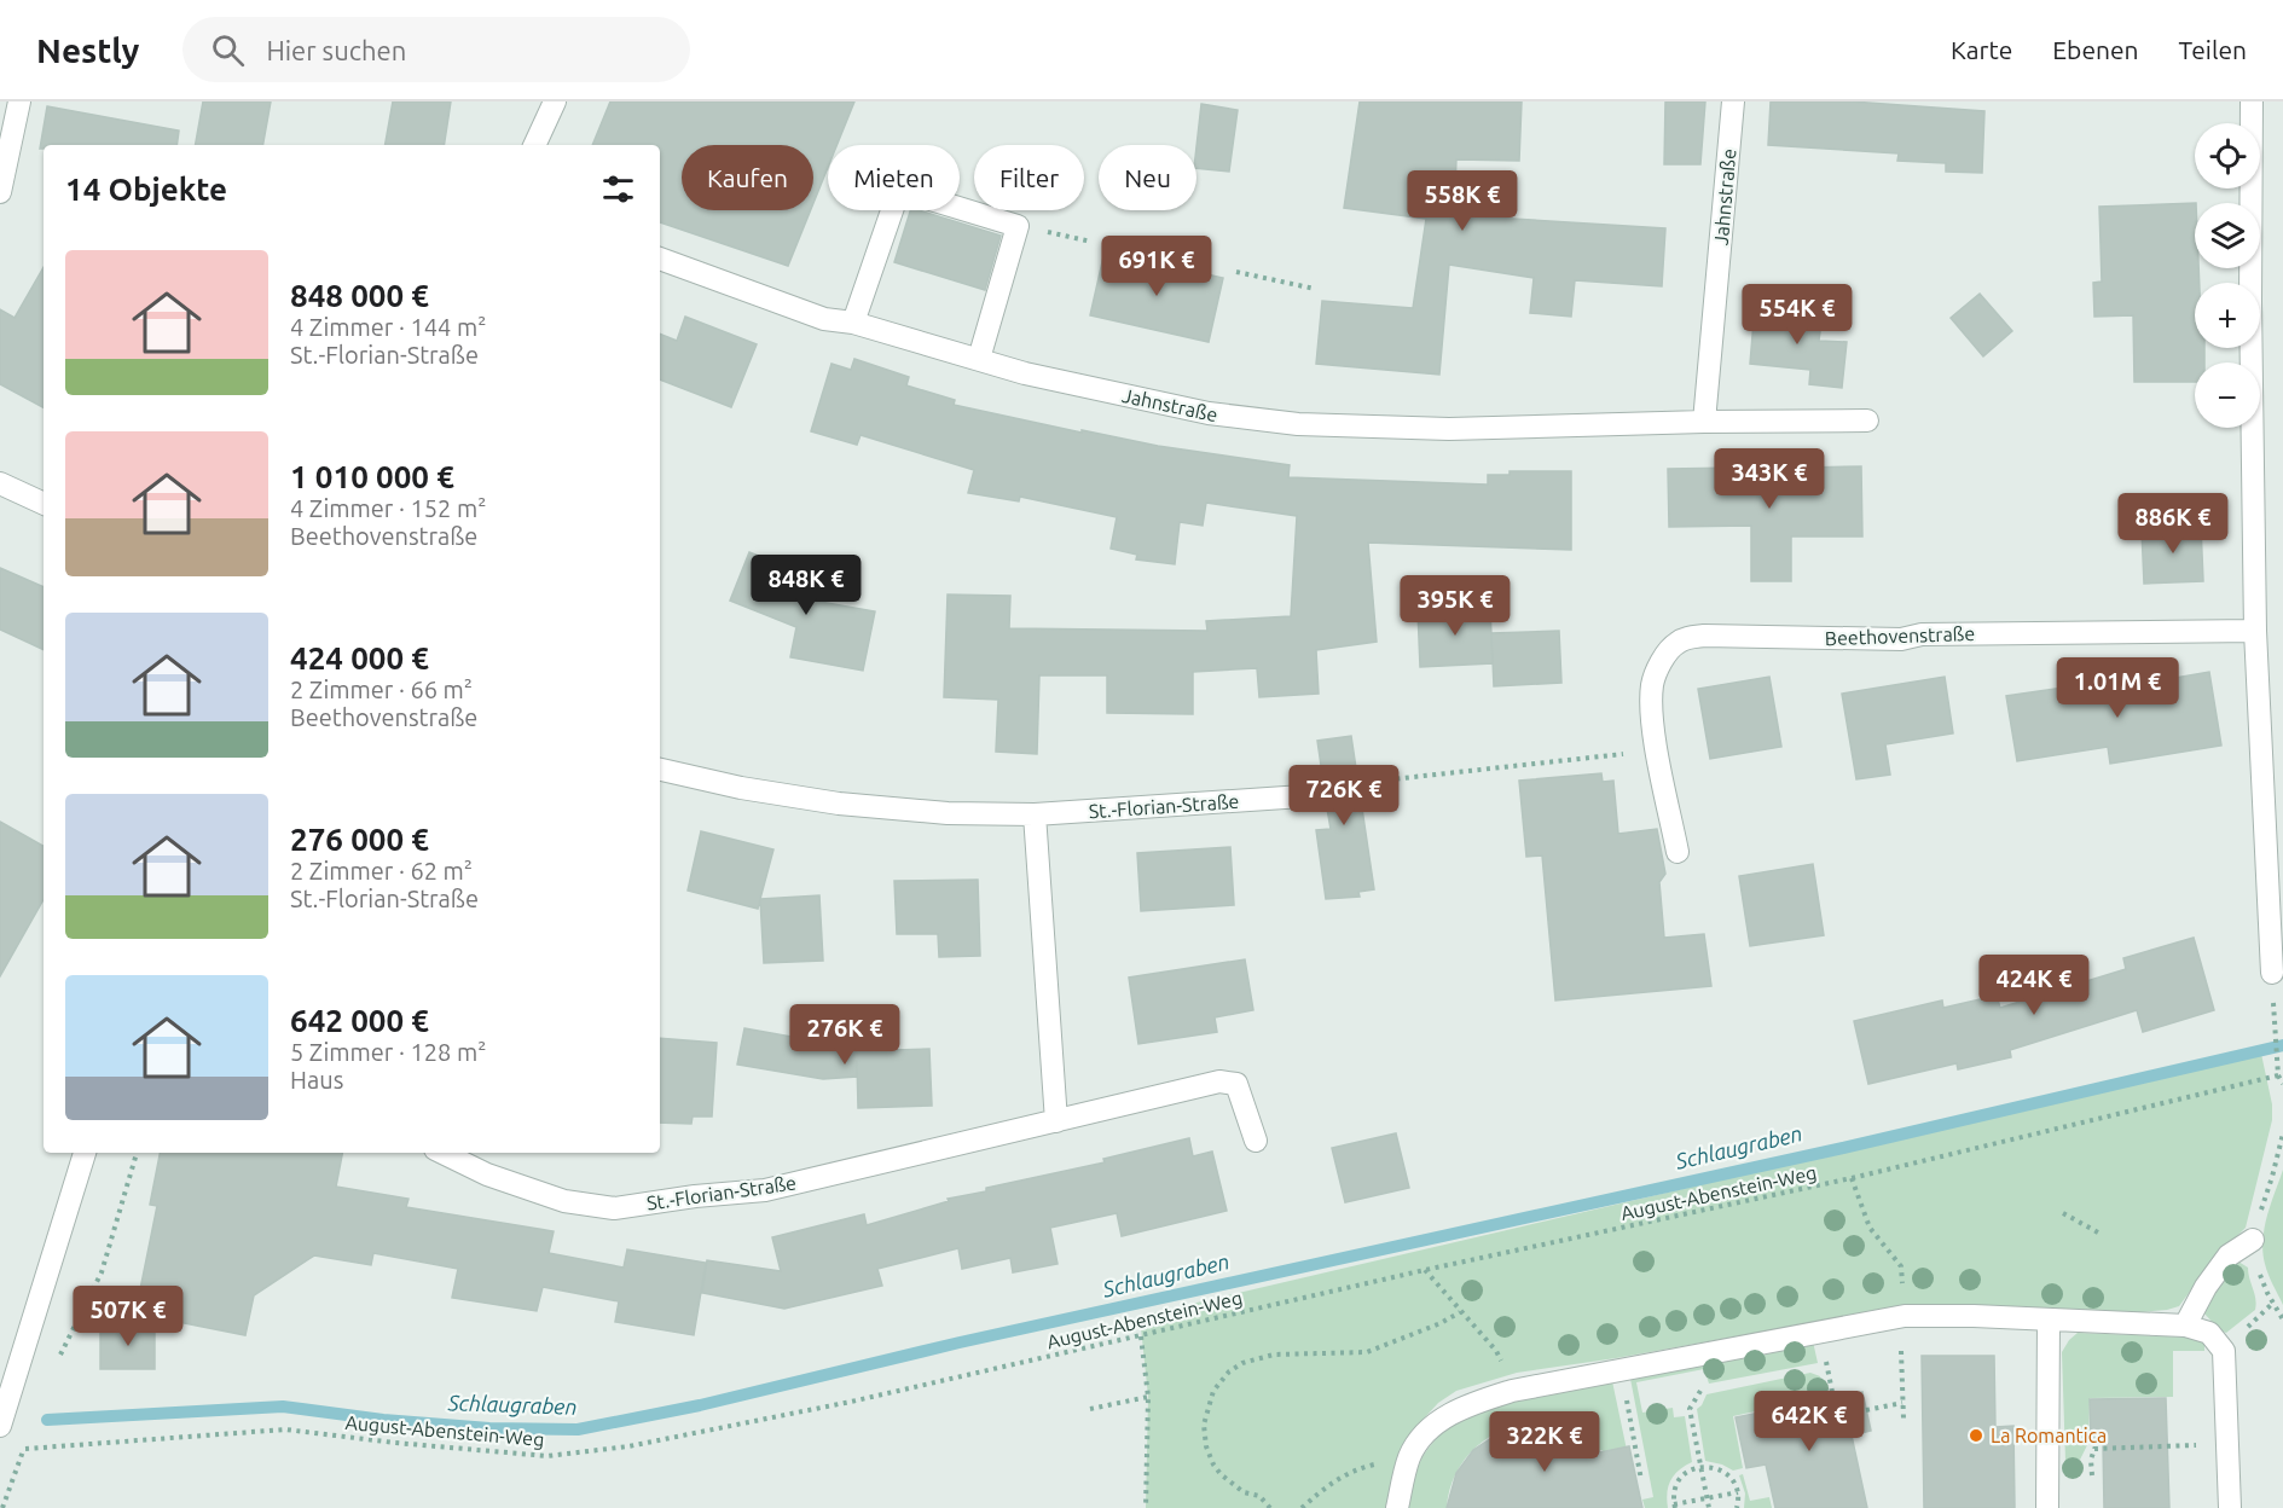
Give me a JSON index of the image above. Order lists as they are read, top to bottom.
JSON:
{
  "streets": {
    "street": ["Jahnstraße", "Beethovenstraße", "St.-Florian-Straße"],
    "path": ["August-Abenstein-Weg"]
  },
  "water": ["Schlaugraben"],
  "places": ["La Romantica"],
  "page": {
    "header": "Nestly",
    "search": "Hier suchen",
    "nav": ["Karte", "Ebenen", "Teilen"],
    "map_buttons": ["+", "−"],
    "chip": [
      "Kaufen",
      "Mieten",
      "Filter",
      "Neu"
    ],
    "heading": "14 Objekte",
    "price": [
      "558K €",
      "691K €",
      "554K €",
      "343K €",
      "886K €",
      "848K €",
      "395K €",
      "1.01M €",
      "726K €",
      "424K €",
      "276K €",
      "507K €",
      "642K €",
      "322K €"
    ],
    "list": [
      {
        "name": "848 000 €",
        "note": "4 Zimmer · 144 m² · St.-Florian-Straße"
      },
      {
        "name": "1 010 000 €",
        "note": "4 Zimmer · 152 m² · Beethovenstraße"
      },
      {
        "name": "424 000 €",
        "note": "2 Zimmer · 66 m² · Beethovenstraße"
      },
      {
        "name": "276 000 €",
        "note": "2 Zimmer · 62 m² · St.-Florian-Straße"
      },
      {
        "name": "642 000 €",
        "note": "5 Zimmer · 128 m² · Haus"
      }
    ]
  }
}
